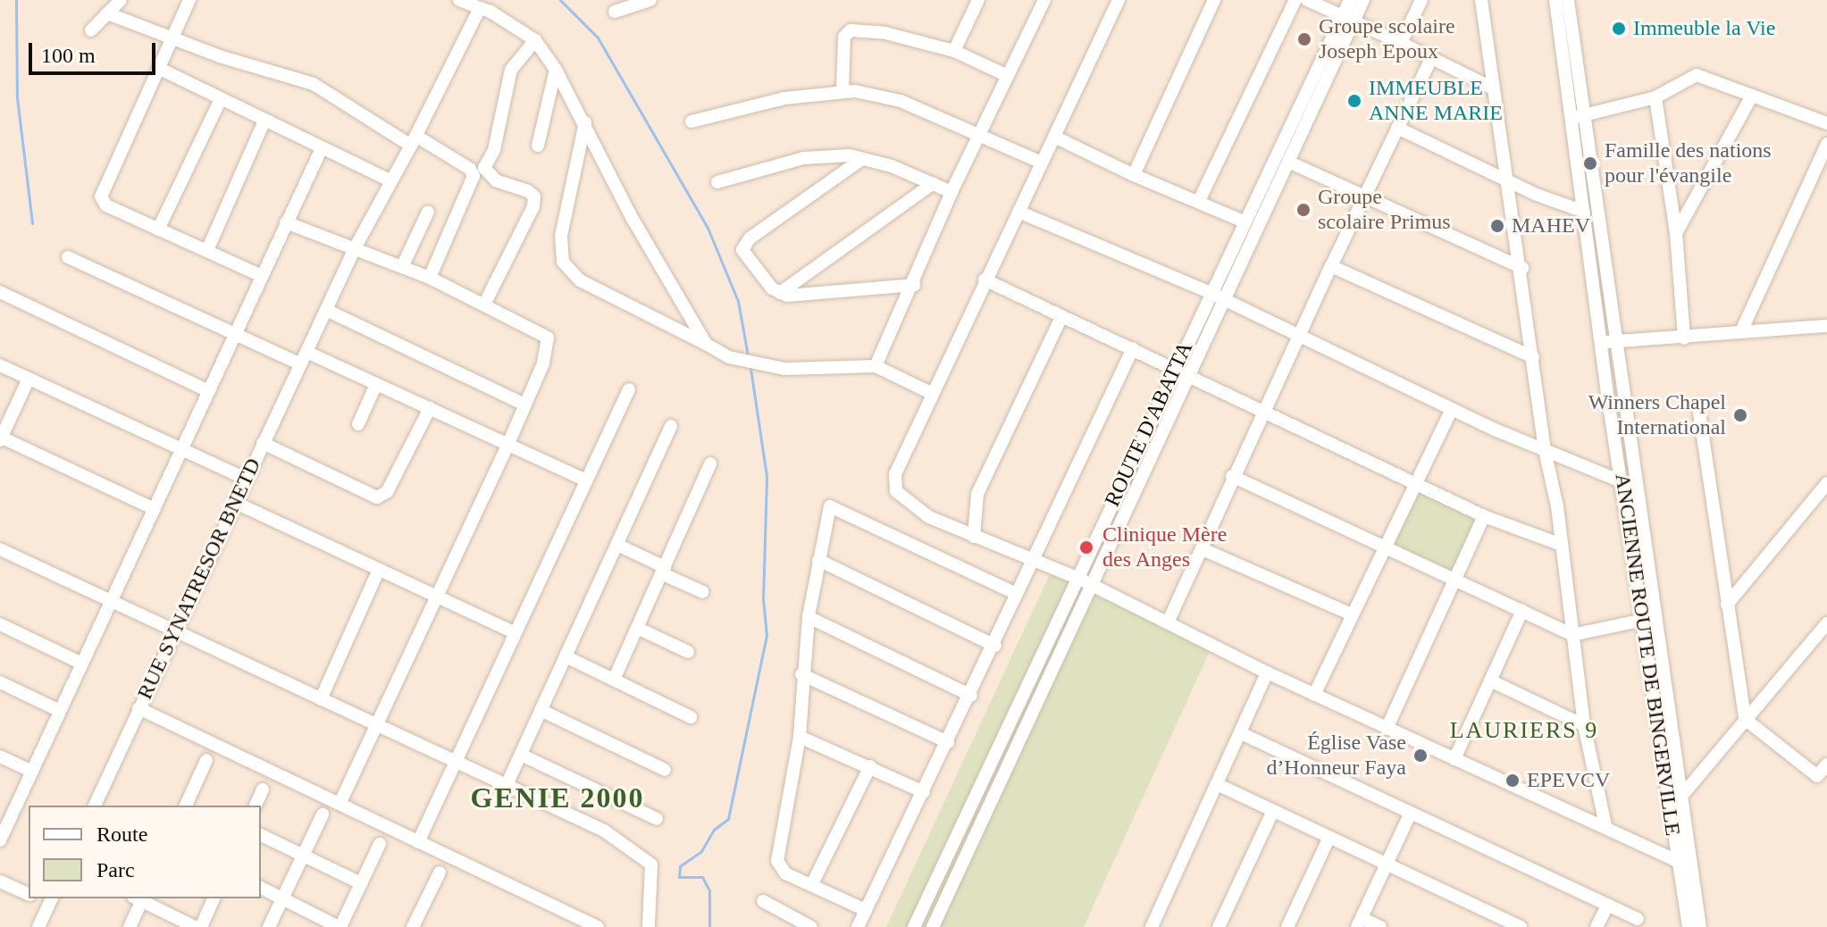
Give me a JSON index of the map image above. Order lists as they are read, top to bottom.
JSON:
{
  "streets": {
    "street": ["ROUTE D'ABATTA", "RUE SYNATRESOR BNETD", "ANCIENNE ROUTE DE BINGERVILLE"]
  },
  "districts": ["LAURIERS 9", "GENIE 2000"],
  "places": [
    "Immeuble la Vie",
    "Groupe scolaire Joseph Epoux",
    "IMMEUBLE ANNE MARIE",
    "Famille des nations pour l'évangile",
    "Groupe scolaire Primus",
    "MAHEV",
    "Winners Chapel International",
    "Clinique Mère des Anges",
    "Église Vase d’Honneur Faya",
    "EPEVCV"
  ],
  "legend": ["Route", "Parc"],
  "scale_bar": "100 m"
}
